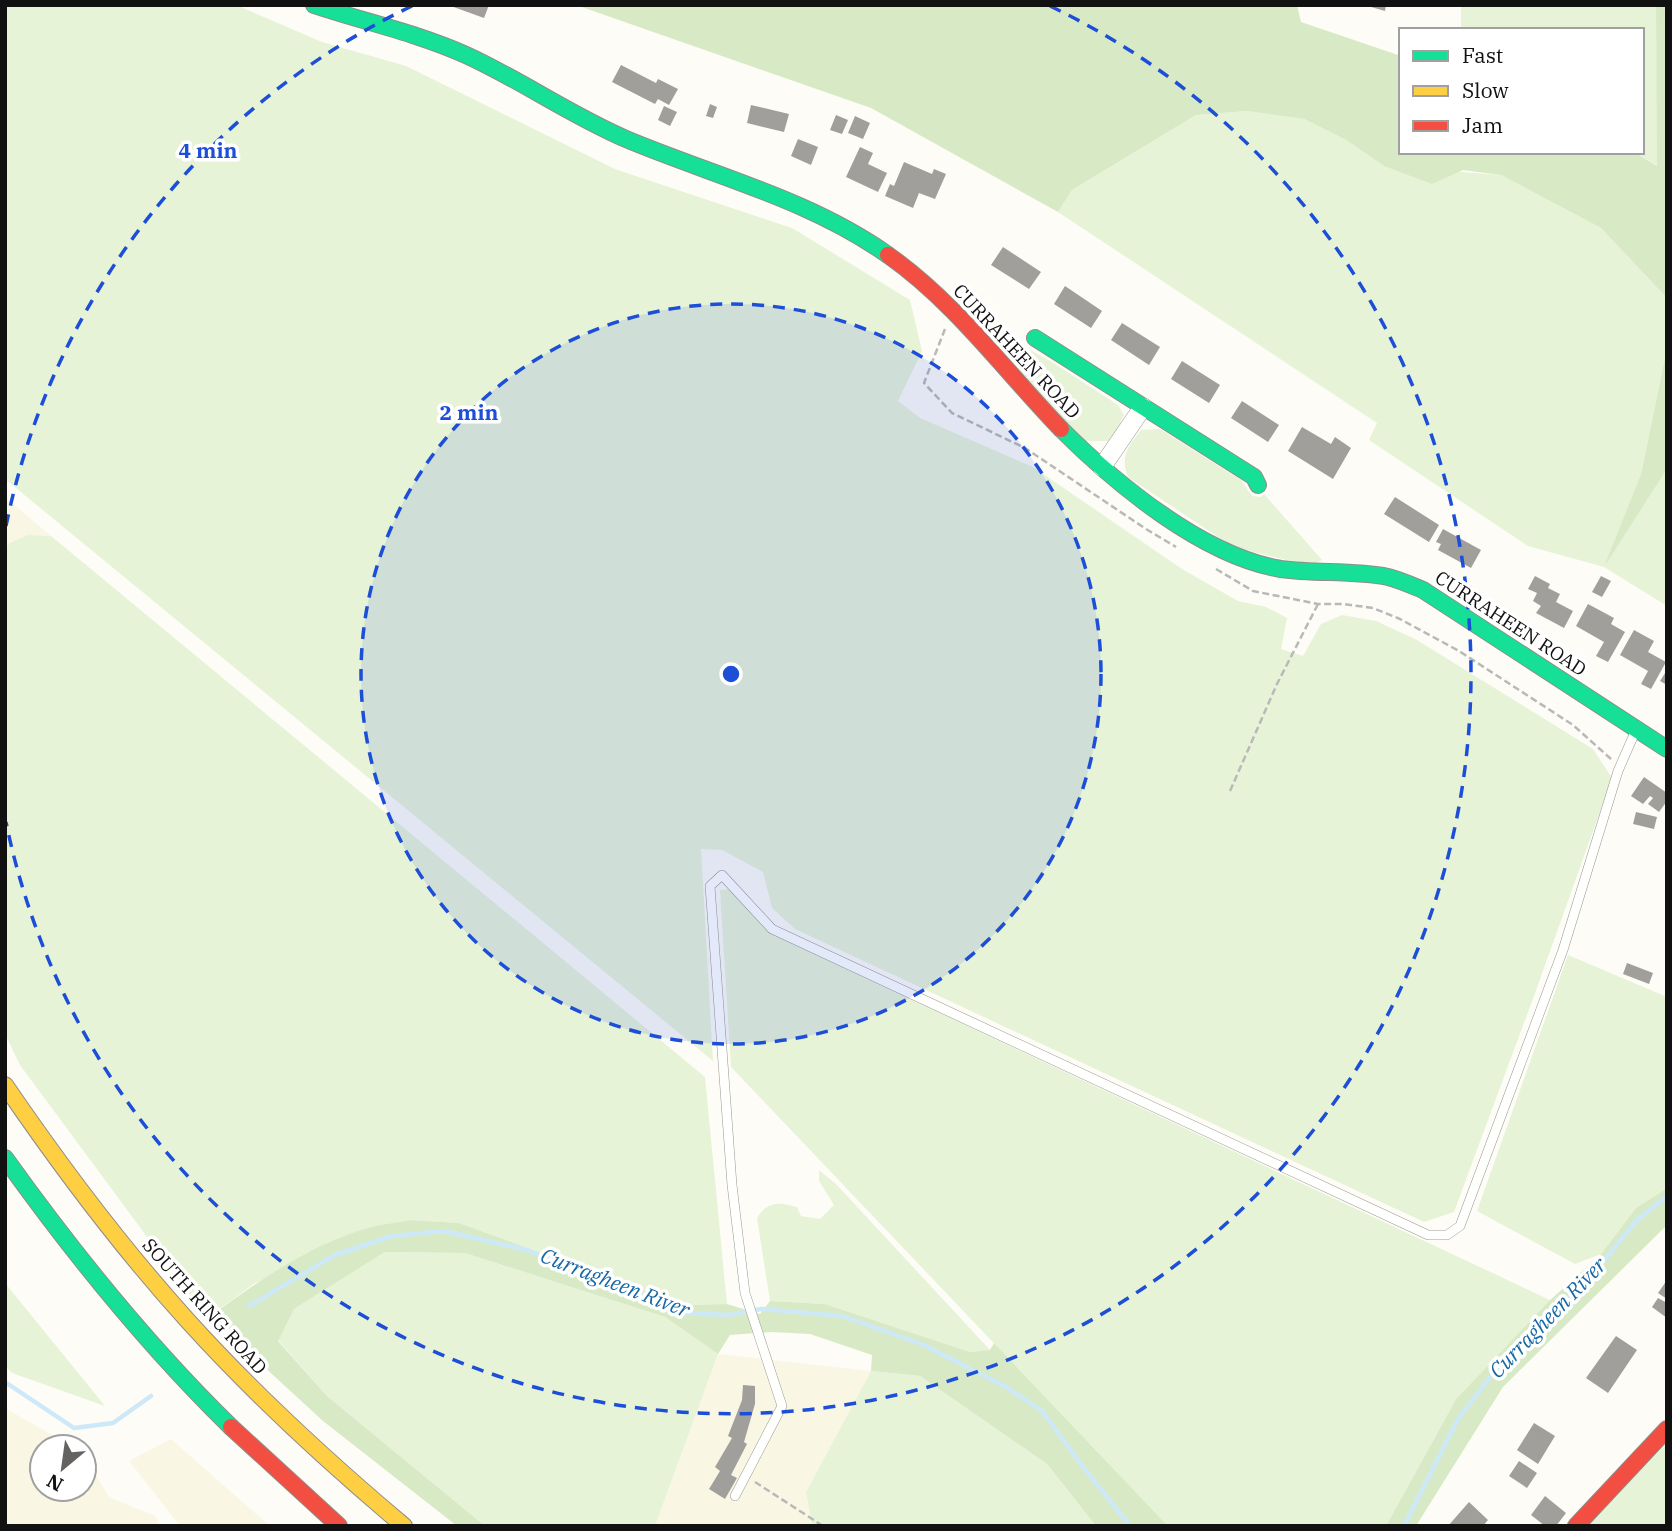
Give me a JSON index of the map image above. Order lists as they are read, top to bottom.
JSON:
{
  "streets": {
    "main road": ["CURRAHEEN ROAD", "SOUTH RING ROAD"]
  },
  "water": ["Curragheen River"],
  "legend": ["Fast", "Slow", "Jam"],
  "north": "bottom left",
  "rings": ["4 min", "2 min"]
}
